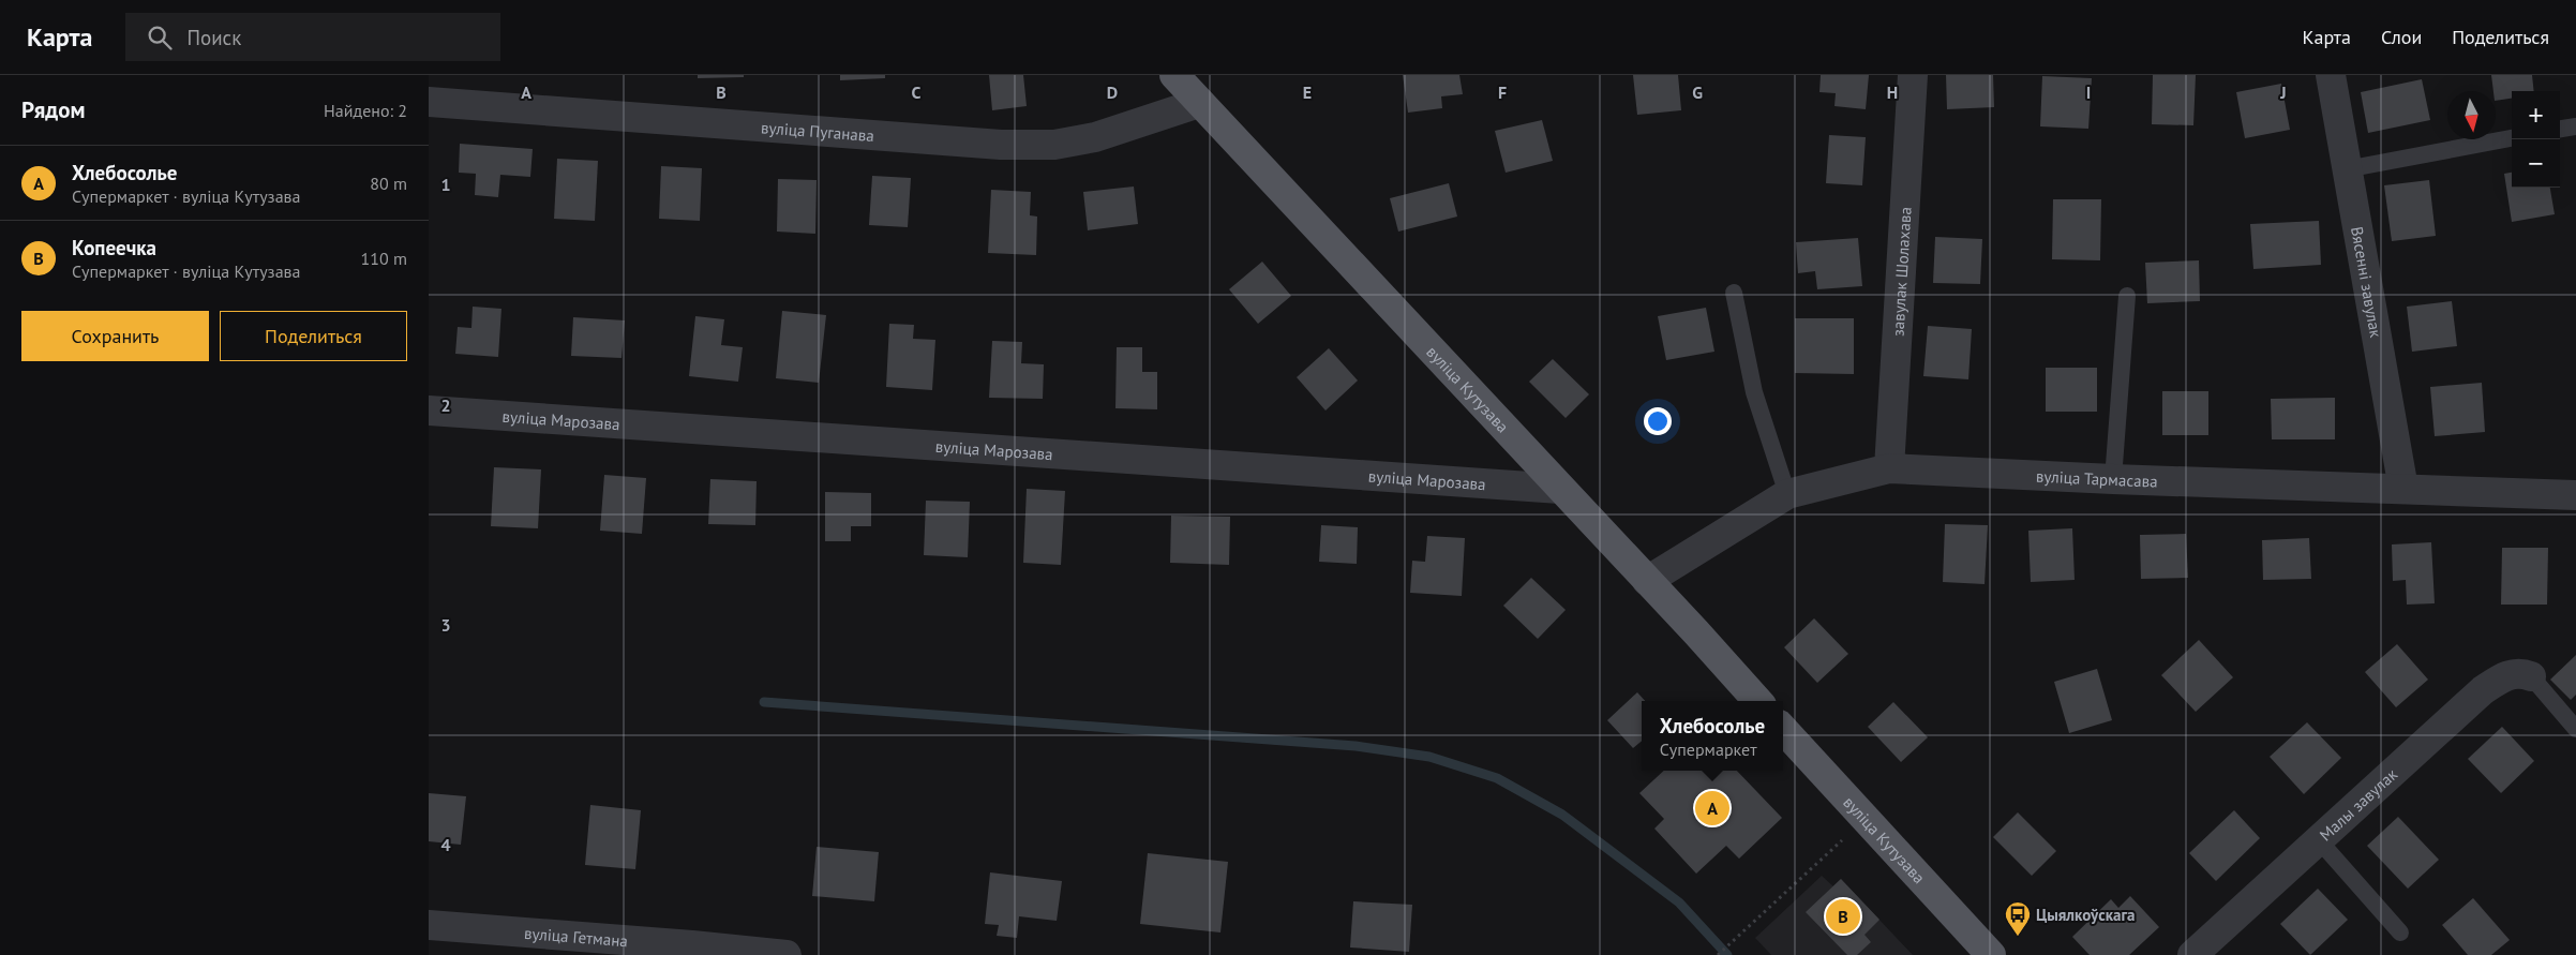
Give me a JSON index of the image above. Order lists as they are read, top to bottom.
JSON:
{
  "streets": {
    "main road": ["вуліца Кутузава"],
    "street": [
      "вуліца Пуганава",
      "завулак Шолахава",
      "Вясенні завулак",
      "вуліца Марозава",
      "вуліца Тармасава",
      "Малы завулак",
      "вуліца Гетмана"
    ]
  },
  "crossings": [
    ["вуліца Пуганава", "вуліца Кутузава"],
    ["завулак Шолахава", "вуліца Тармасава"],
    ["Вясенні завулак", "вуліца Тармасава"],
    ["вуліца Кутузава", "вуліца Марозава"],
    ["вуліца Кутузава", "вуліца Тармасава"]
  ],
  "places": {
    "bus stop": ["Цыялкоўскага"]
  },
  "north": "bottom",
  "page": {
    "header": "Карта",
    "search": "Поиск",
    "nav": ["Карта", "Слои", "Поделиться"],
    "heading": ["Рядом", "Найдено: 2"],
    "map_buttons": ["+", "−"],
    "list": [
      {
        "mark": "A",
        "name": "Хлебосолье",
        "note": "Супермаркет · вуліца Кутузава",
        "value": "80 m"
      },
      {
        "mark": "B",
        "name": "Копеечка",
        "note": "Супермаркет · вуліца Кутузава",
        "value": "110 m"
      }
    ],
    "buttons": ["Сохранить", "Поделиться"],
    "popup": ["Хлебосолье", "Супермаркет"],
    "pins": ["A", "B"]
  },
  "grid": {
    "columns": [
      "A",
      "B",
      "C",
      "D",
      "E",
      "F",
      "G",
      "H",
      "I",
      "J"
    ],
    "rows": [
      "1",
      "2",
      "3",
      "4"
    ]
  }
}
